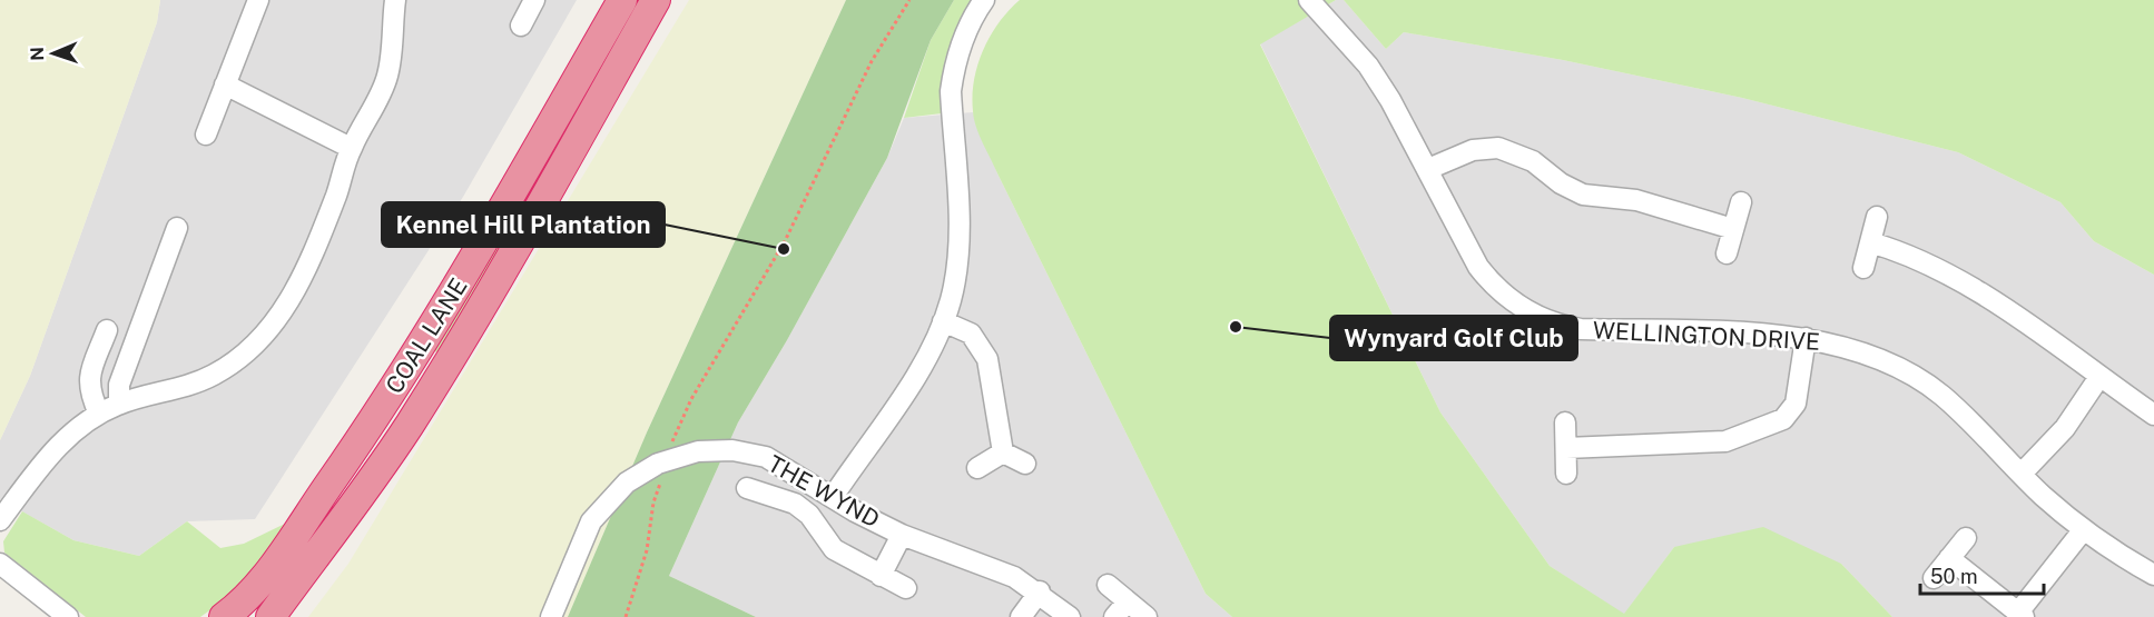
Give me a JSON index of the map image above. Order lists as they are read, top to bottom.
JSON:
{
  "streets": {
    "highway": ["COAL LANE"],
    "street": ["WELLINGTON DRIVE", "THE WYND"]
  },
  "places": ["Kennel Hill Plantation", "Wynyard Golf Club"],
  "scale_bar": "50 m",
  "north": "left"
}
